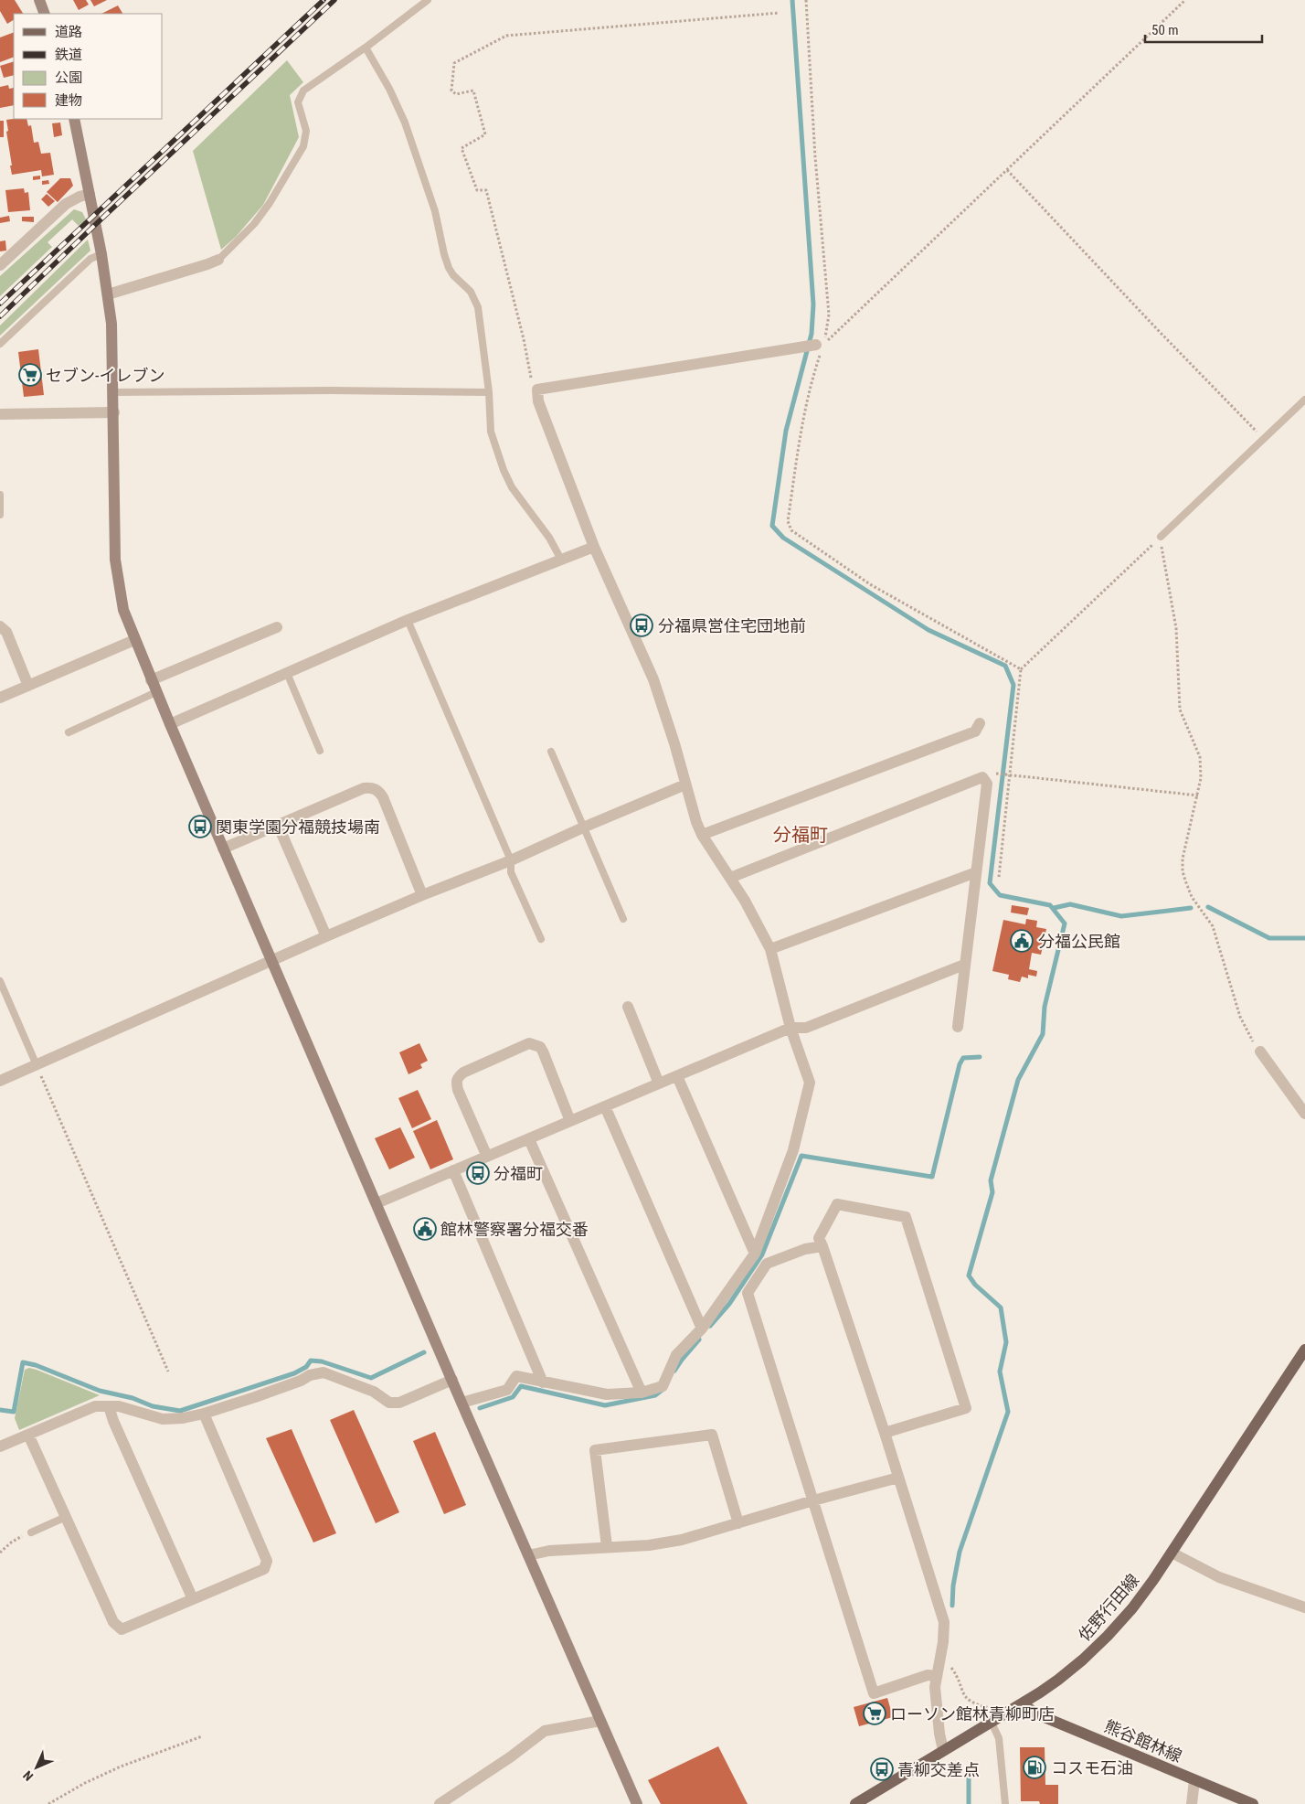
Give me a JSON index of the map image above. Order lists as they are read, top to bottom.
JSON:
{
  "streets": {
    "main road": ["佐野行田線", "熊谷館林線"]
  },
  "crossings": [
    ["佐野行田線", "熊谷館林線"]
  ],
  "districts": ["分福町"],
  "places": {
    "supermarket": ["セブン-イレブン", "ローソン館林青柳町店"],
    "bus stop": [
      "分福県営住宅団地前",
      "関東学園分福競技場南",
      "分福町",
      "青柳交差点"
    ],
    "public building": ["分福公民館", "館林警察署分福交番"],
    "fuel station": ["コスモ石油"]
  },
  "legend": [
    "道路",
    "鉄道",
    "公園",
    "建物"
  ],
  "scale_bar": "50 m",
  "north": "bottom left"
}
